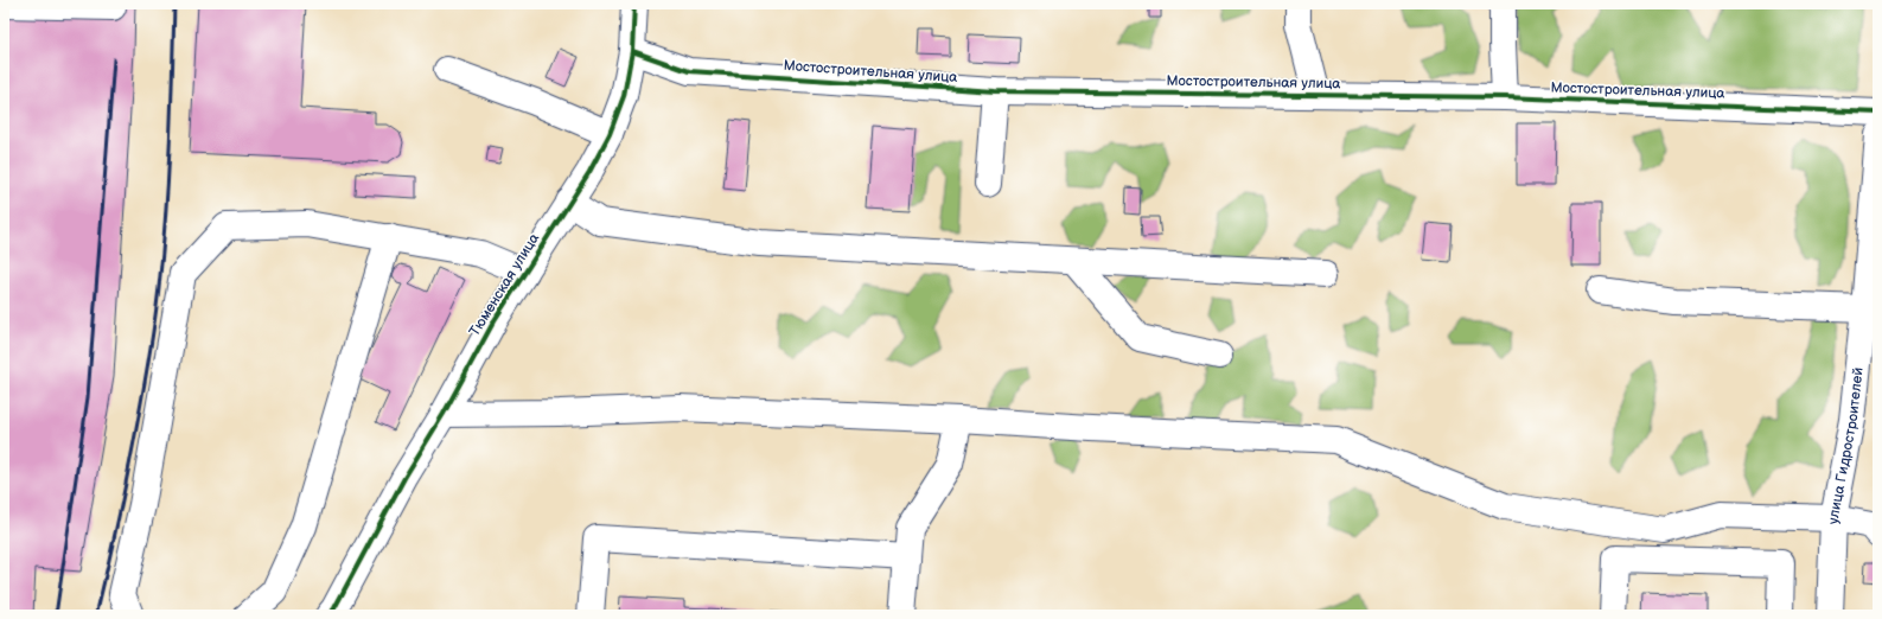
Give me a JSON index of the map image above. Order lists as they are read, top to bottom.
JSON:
{
  "streets": {
    "street": ["Мостостроительная улица", "Тюменская улица", "улица Гидростроителей"]
  },
  "crossings": [
    ["Мостостроительная улица", "Тюменская улица"]
  ]
}
